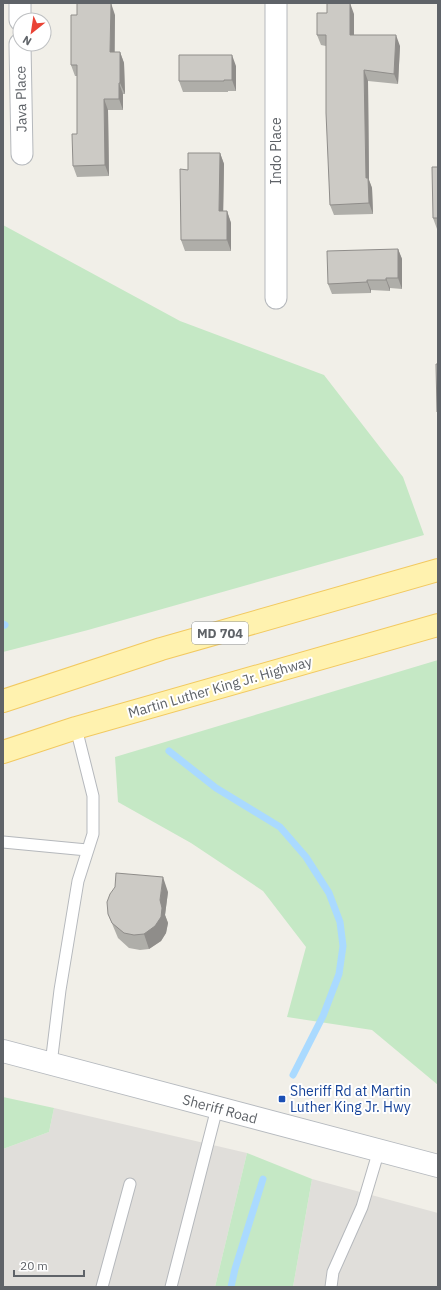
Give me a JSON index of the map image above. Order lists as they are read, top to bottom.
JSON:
{
  "streets": {
    "main road": ["MD 704", "Martin Luther King Jr. Highway", "Sheriff Road"],
    "street": ["Java Place", "Indo Place"]
  },
  "places": {
    "transit": ["Sheriff Rd at Martin Luther King Jr. Hwy"]
  },
  "scale_bar": "20 m",
  "north": "bottom left"
}
